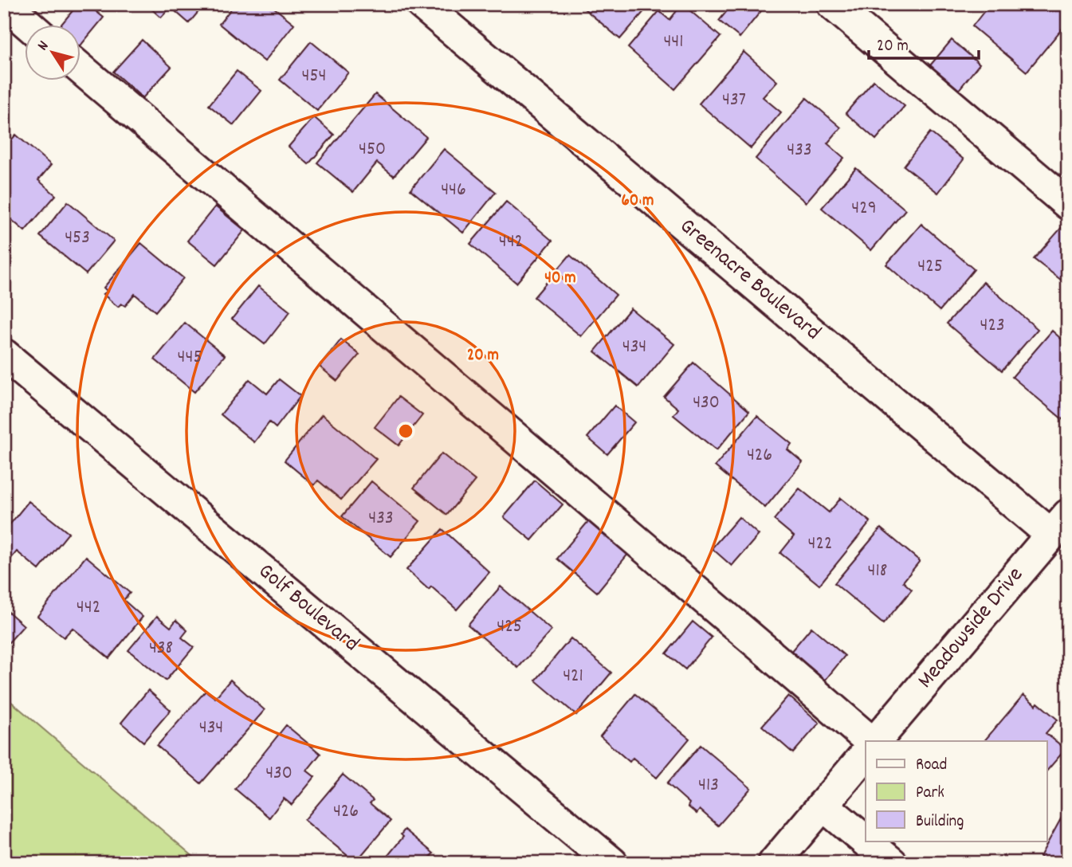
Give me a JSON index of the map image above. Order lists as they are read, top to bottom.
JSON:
{
  "streets": {
    "street": ["Greenacre Boulevard", "Golf Boulevard", "Meadowside Drive"]
  },
  "crossings": [
    ["Greenacre Boulevard", "Meadowside Drive"]
  ],
  "house_numbers": [
    "441",
    "454",
    "437",
    "450",
    "433",
    "446",
    "429",
    "453",
    "442",
    "425",
    "423",
    "434",
    "445",
    "430",
    "426",
    "433",
    "422",
    "418",
    "442",
    "425",
    "438",
    "421",
    "434",
    "430",
    "413",
    "426"
  ],
  "legend": ["Road", "Park", "Building"],
  "scale_bar": "20 m",
  "north": "top left",
  "rings": ["60 m", "40 m", "20 m"]
}
